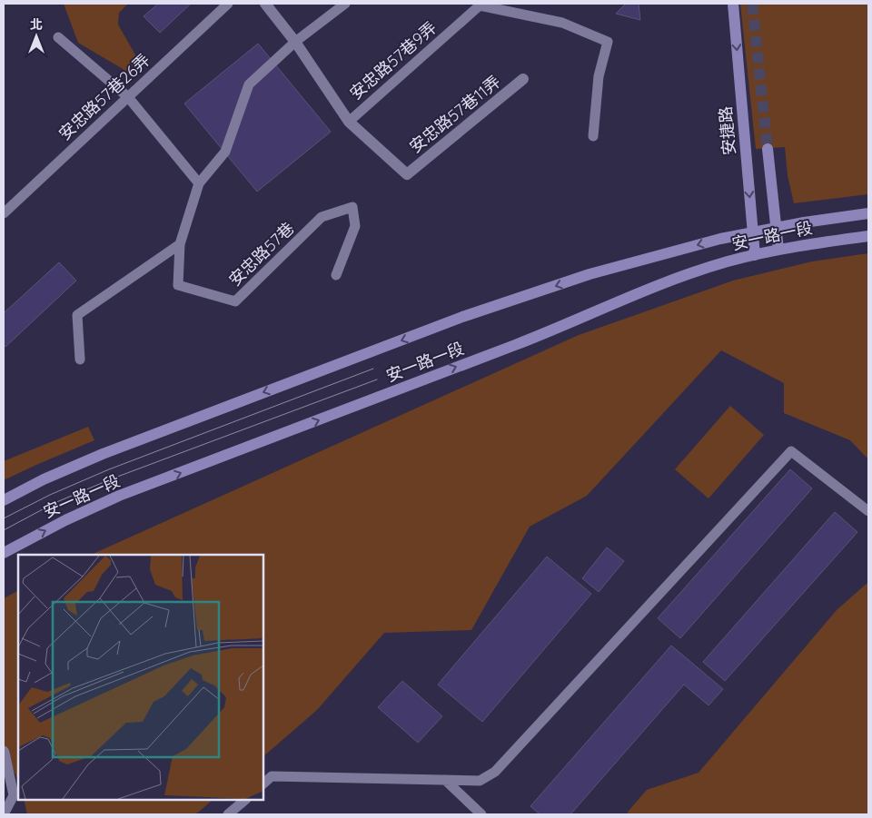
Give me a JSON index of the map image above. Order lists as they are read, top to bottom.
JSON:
{
  "streets": {
    "street": ["安忠路57巷11弄", "安捷路", "安一路一段"],
    "lane": ["安忠路57巷9弄", "安忠路57巷26弄", "安忠路57巷"]
  },
  "crossings": [
    ["安忠路57巷9弄", "安忠路57巷11弄"],
    ["安捷路", "安一路一段"]
  ],
  "north": "top"
}
